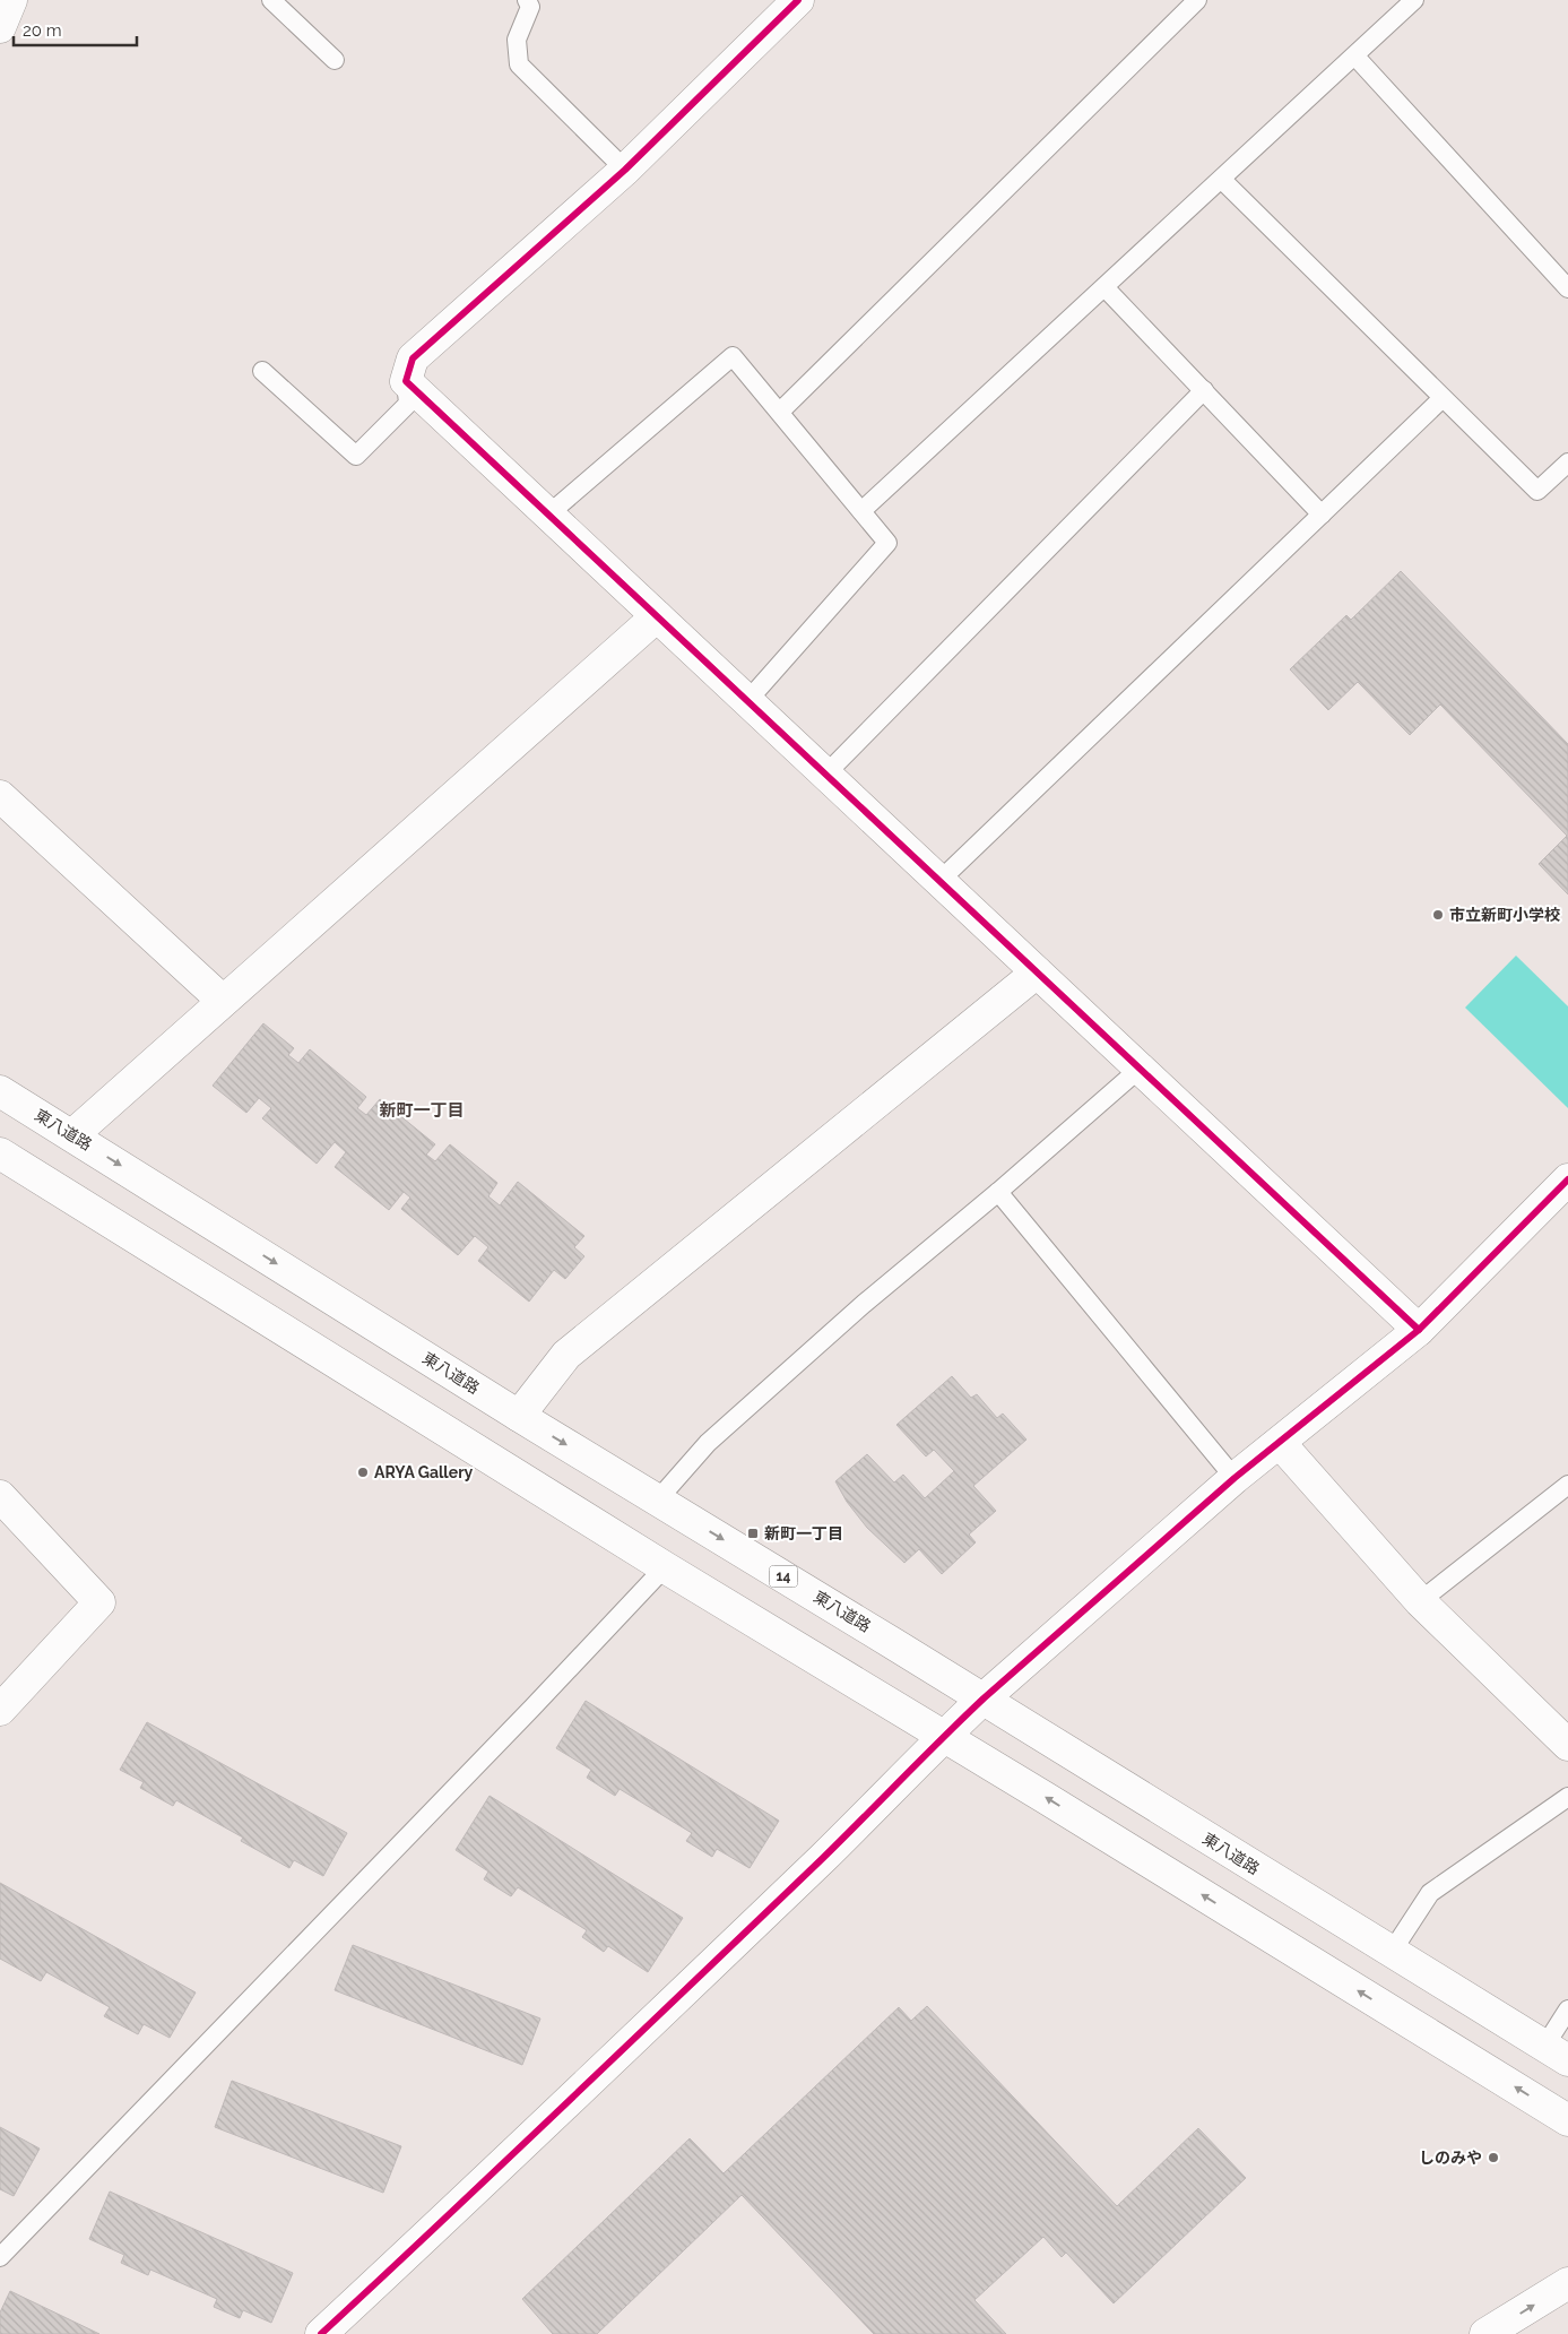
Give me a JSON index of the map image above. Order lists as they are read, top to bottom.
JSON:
{
  "streets": {
    "street": ["東八道路", "14"]
  },
  "districts": ["新町一丁目"],
  "places": {
    "other": ["市立新町小学校", "ARYA Gallery", "しのみや"],
    "transit": ["新町一丁目"]
  },
  "scale_bar": "20 m"
}
